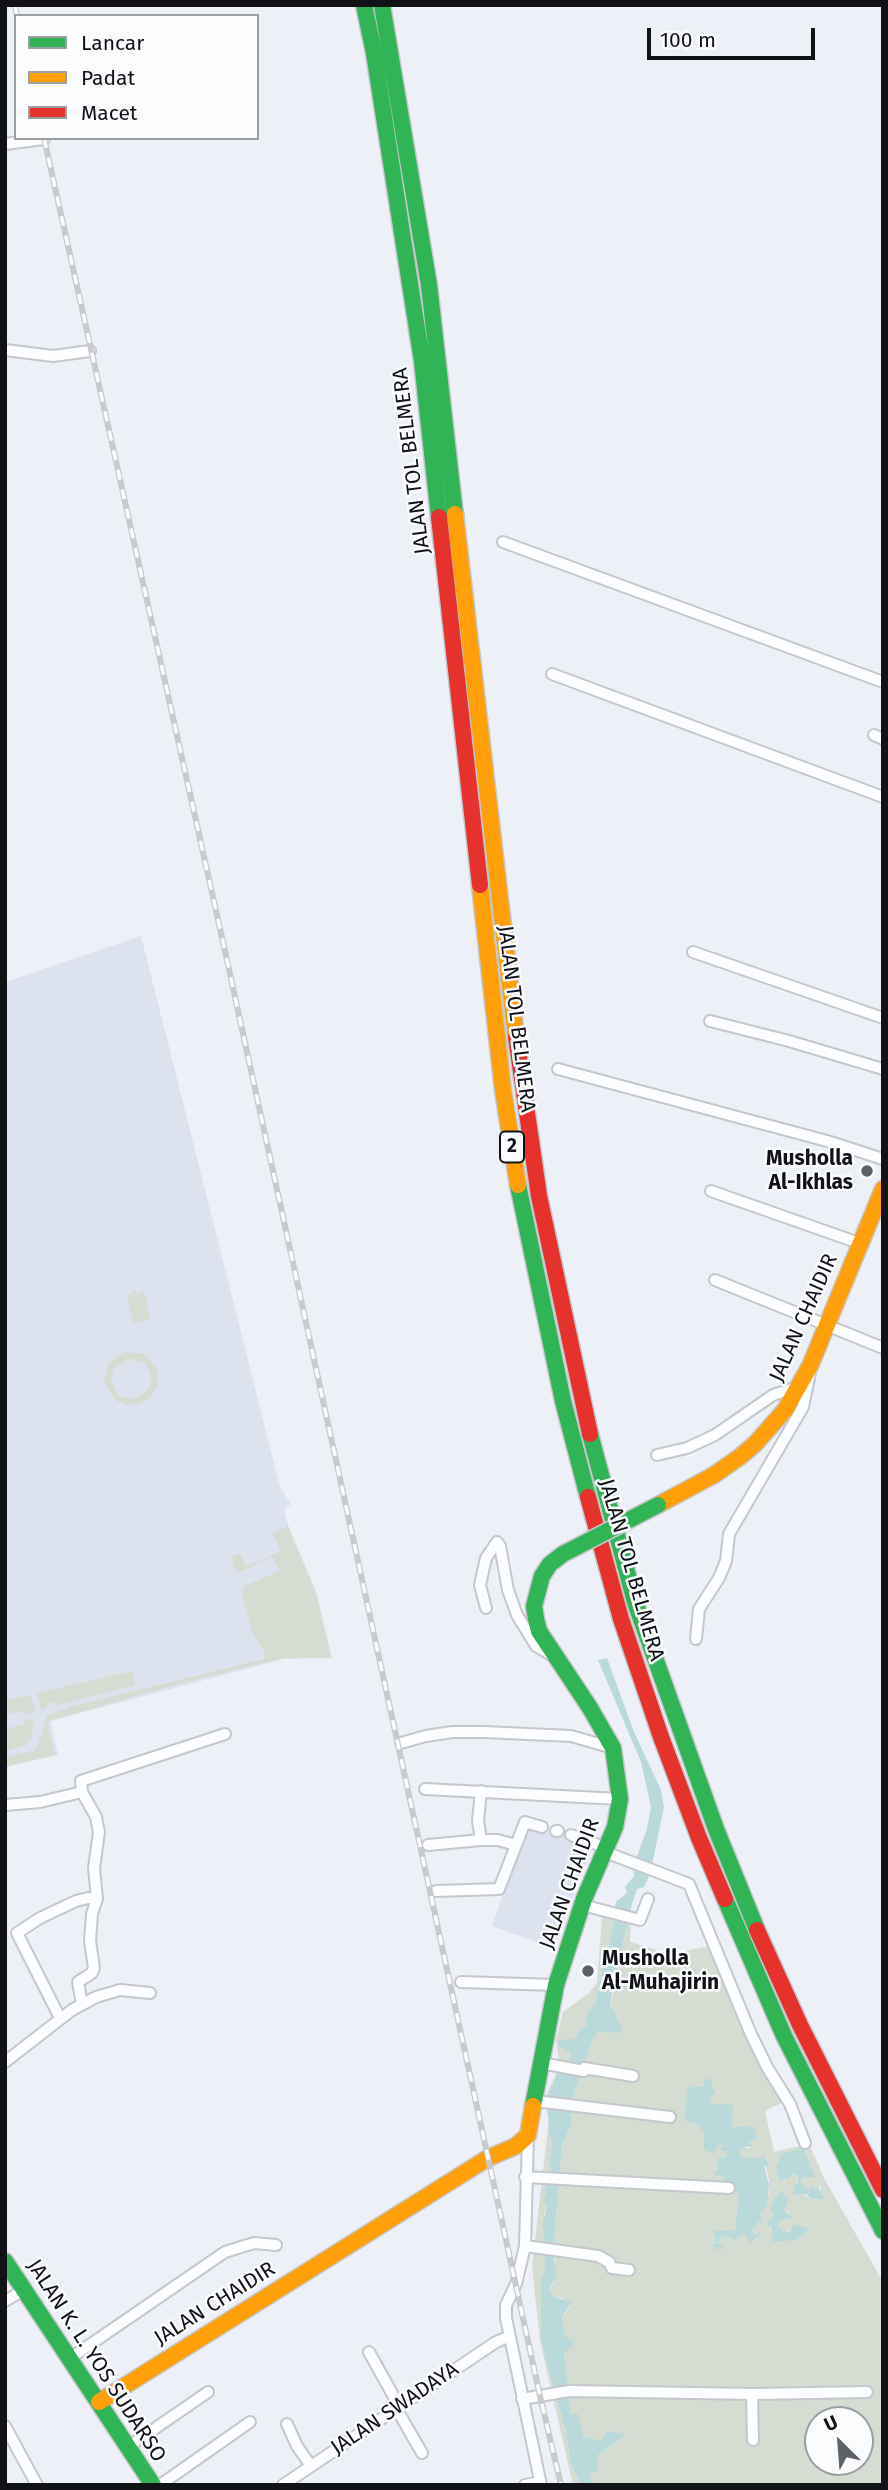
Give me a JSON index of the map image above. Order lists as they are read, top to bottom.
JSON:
{
  "streets": {
    "main road": [
      "JALAN TOL BELMERA",
      "2",
      "JALAN CHAIDIR",
      "JALAN K. L. YOS SUDARSO"
    ],
    "street": ["JALAN SWADAYA"]
  },
  "crossings": [
    ["JALAN CHAIDIR", "JALAN K. L. YOS SUDARSO"]
  ],
  "places": ["Musholla Al-Ikhlas", "Musholla Al-Muhajirin"],
  "legend": ["Lancar", "Padat", "Macet"],
  "scale_bar": "100 m",
  "north": "top left"
}
